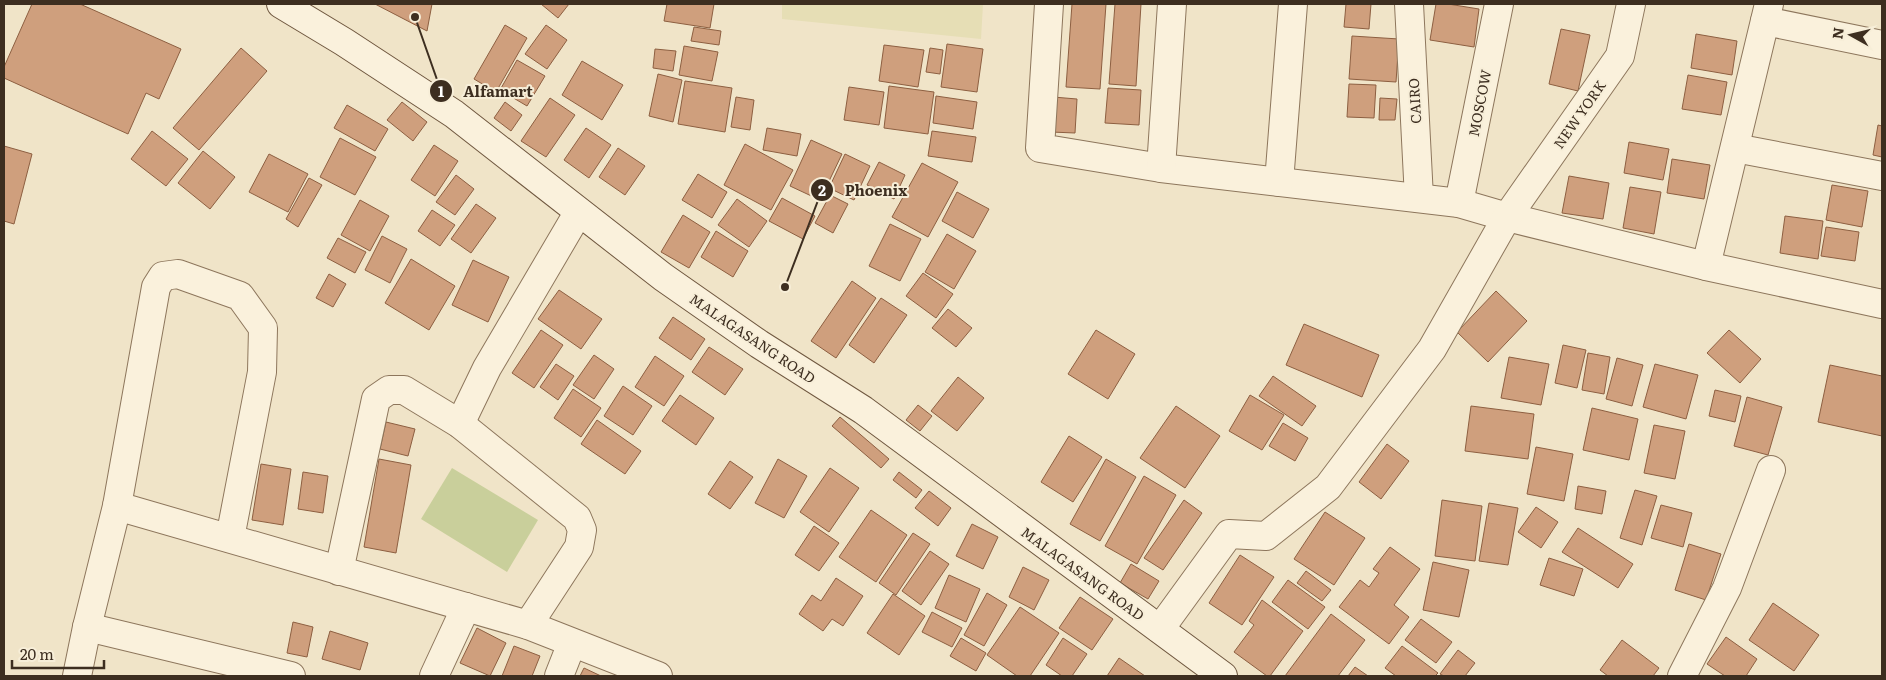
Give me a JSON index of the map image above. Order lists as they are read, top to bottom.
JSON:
{
  "streets": {
    "street": [
      "CAIRO",
      "MOSCOW",
      "NEW YORK",
      "MALAGASANG ROAD"
    ]
  },
  "crossings": [
    ["NEW YORK", "MALAGASANG ROAD"]
  ],
  "places": ["Alfamart", "Phoenix"],
  "scale_bar": "20 m",
  "north": "left"
}
